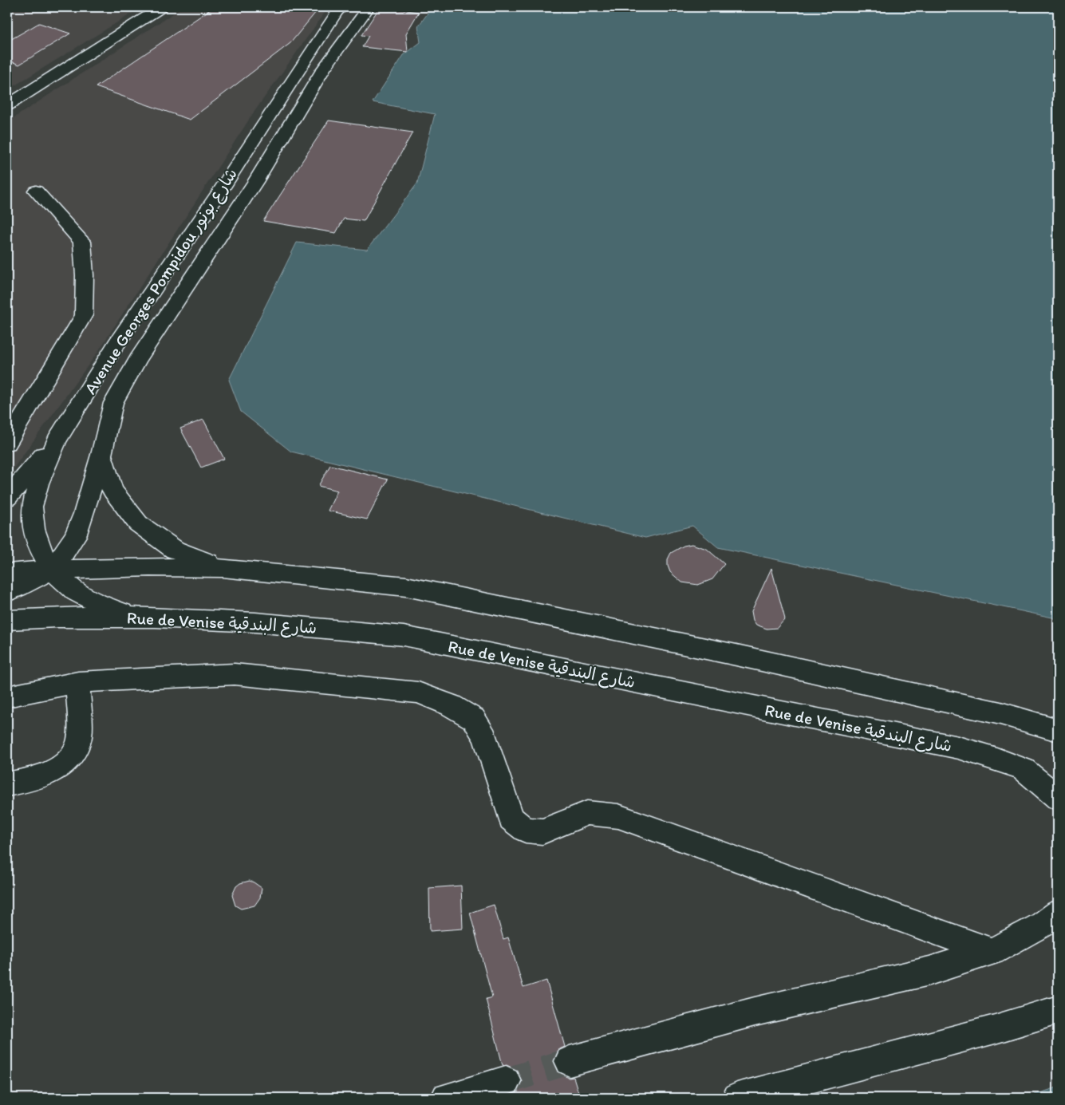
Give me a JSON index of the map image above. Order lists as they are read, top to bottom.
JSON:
{
  "streets": {
    "main road": ["Avenue Georges Pompidou شارع بونور", "Rue de Venise شارع البندقية"]
  },
  "crossings": [
    ["Avenue Georges Pompidou شارع بونور", "Rue de Venise شارع البندقية"]
  ]
}
